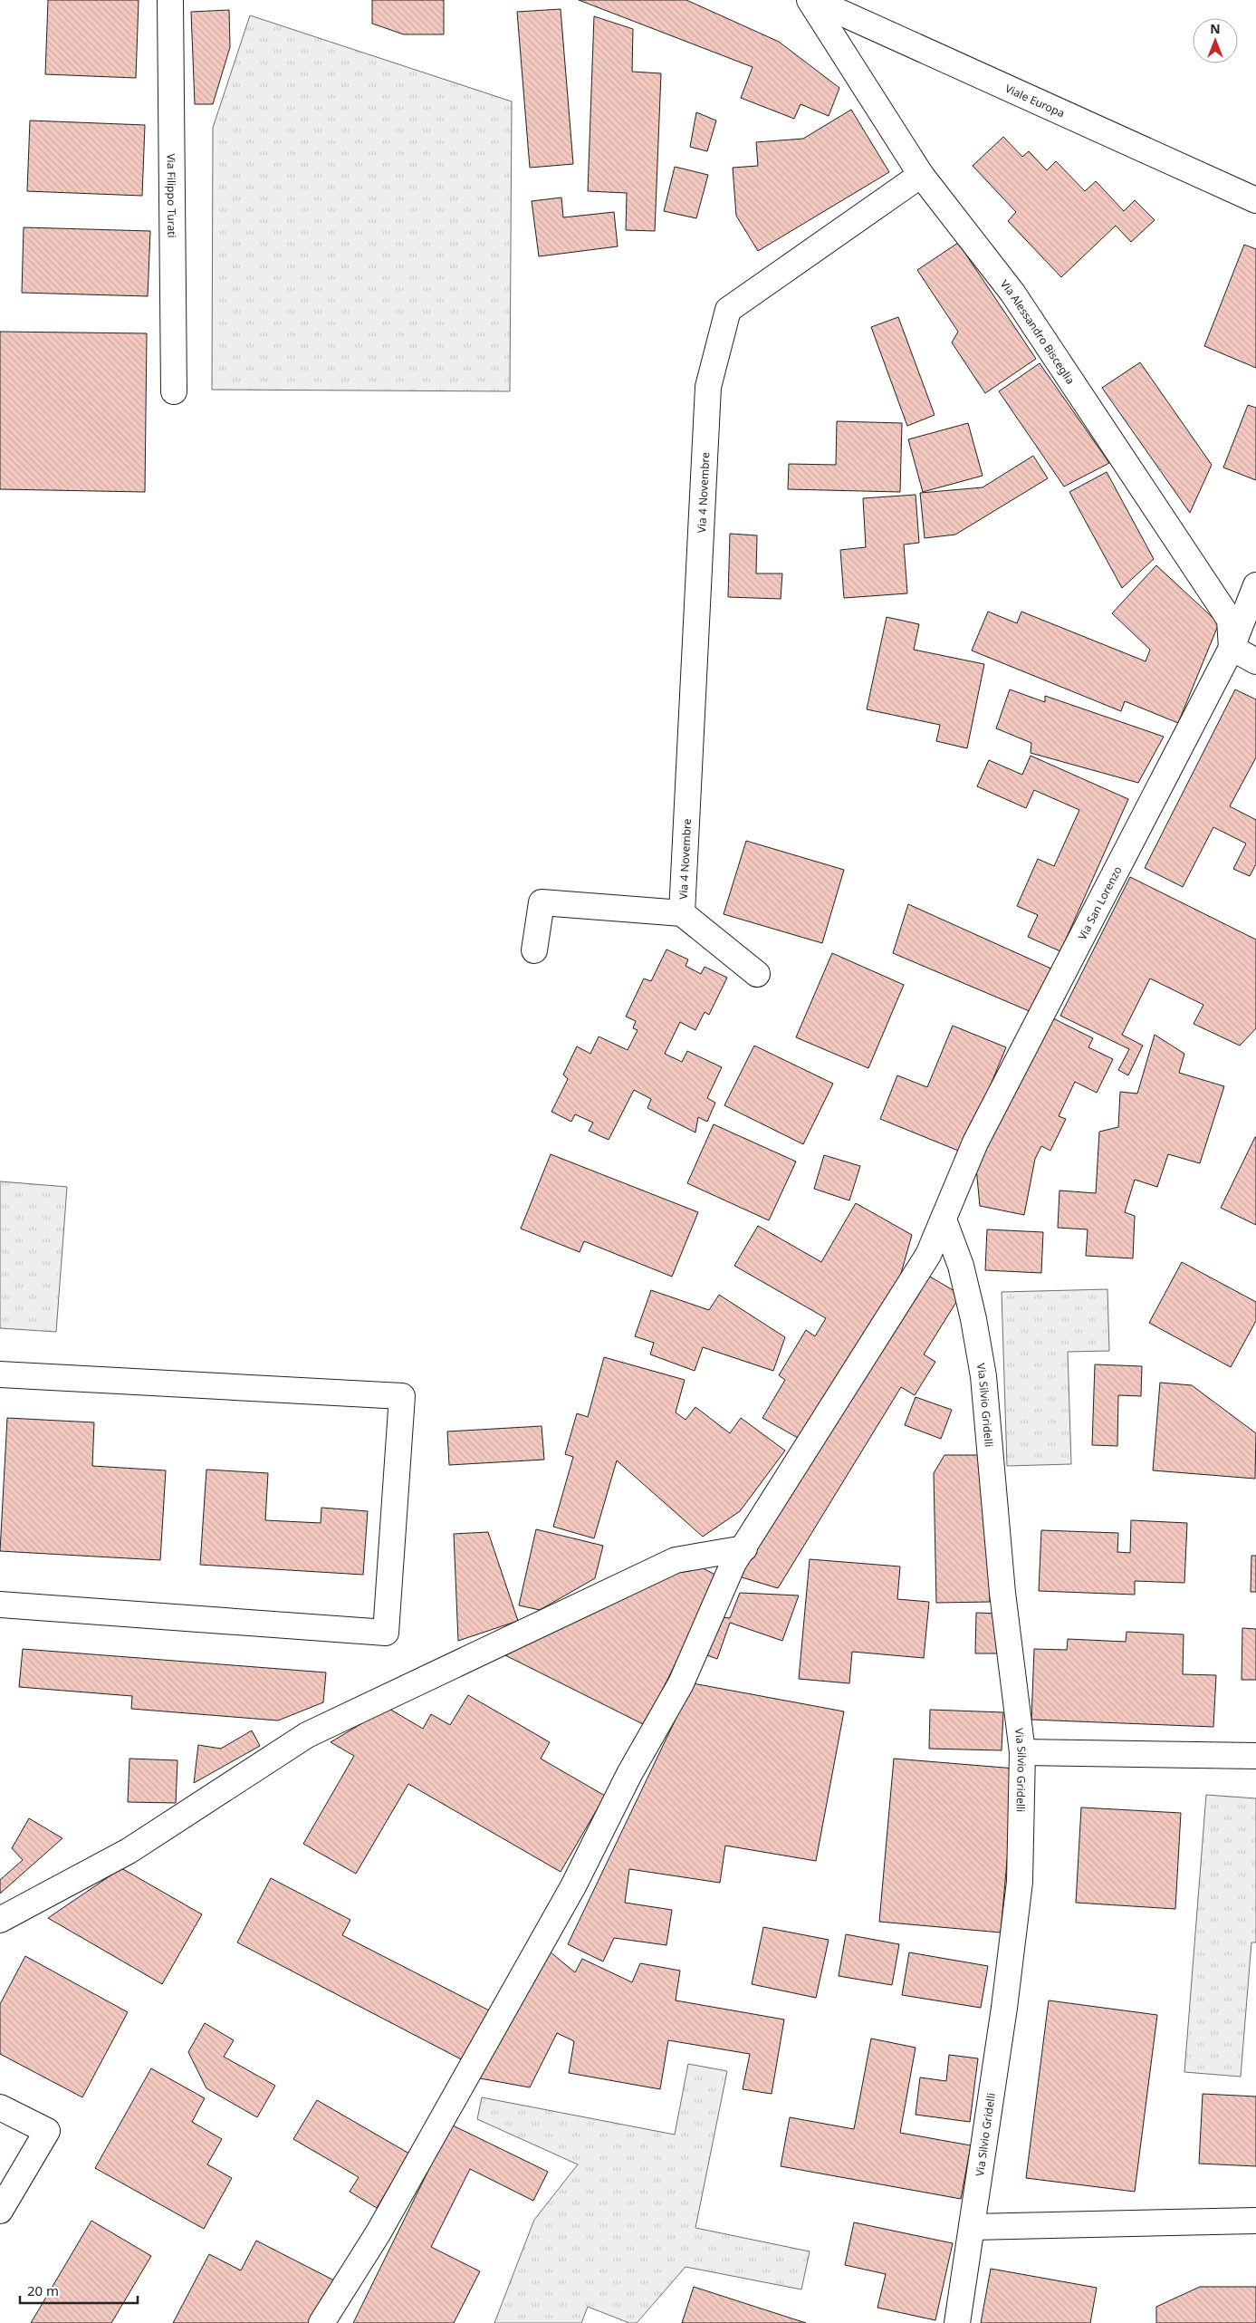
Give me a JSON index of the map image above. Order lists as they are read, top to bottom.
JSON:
{
  "streets": {
    "street": [
      "Viale Europa",
      "Via Filippo Turati",
      "Via Alessandro Bisceglia",
      "Via 4 Novembre",
      "Via San Lorenzo",
      "Via Silvio Gridelli"
    ]
  },
  "crossings": [
    ["Via Alessandro Bisceglia", "Via 4 Novembre"],
    ["Via Alessandro Bisceglia", "Via San Lorenzo"],
    ["Via San Lorenzo", "Via Silvio Gridelli"]
  ],
  "scale_bar": "20 m",
  "north": "top"
}
